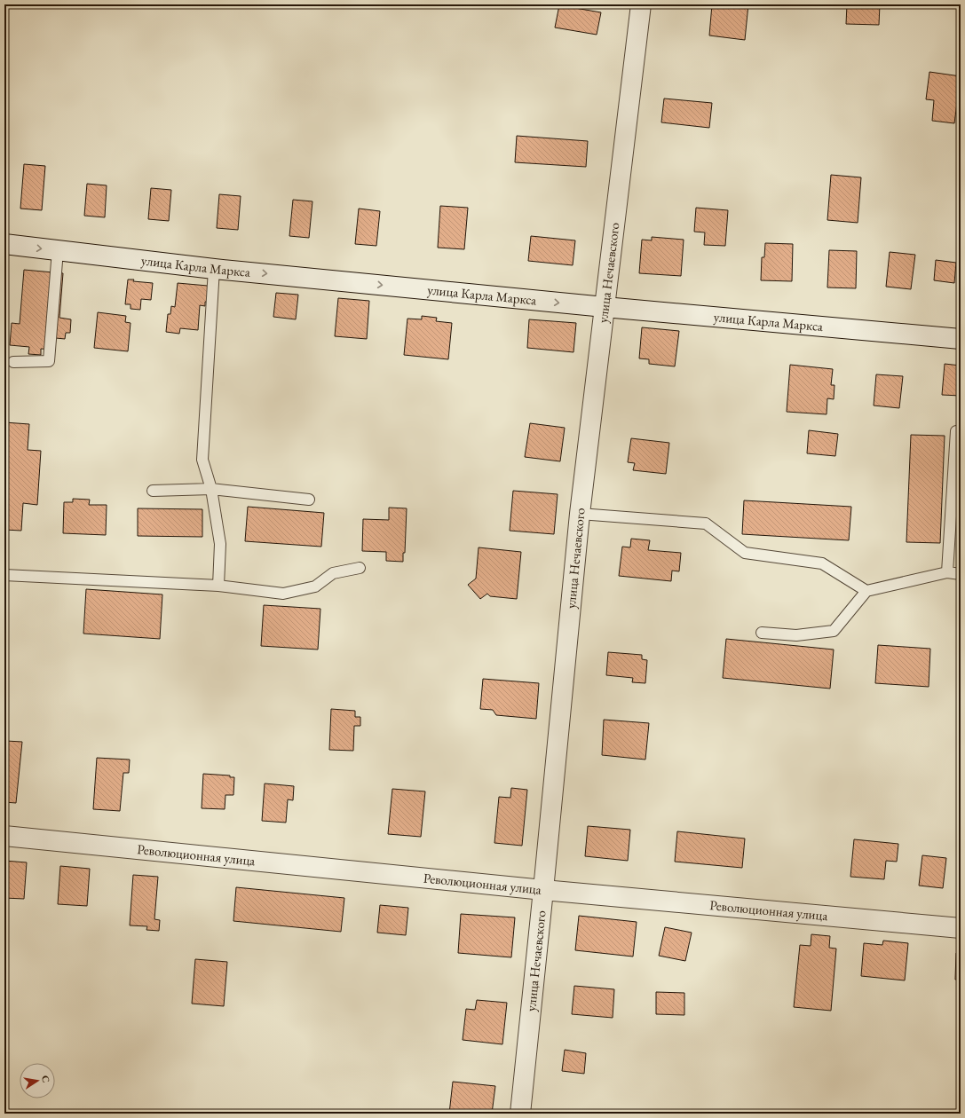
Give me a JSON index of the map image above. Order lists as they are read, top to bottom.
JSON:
{
  "streets": {
    "street": ["улица Карла Маркса", "улица Нечаевского", "Революционная улица"]
  },
  "crossings": [
    ["улица Карла Маркса", "улица Нечаевского"],
    ["улица Нечаевского", "Революционная улица"]
  ],
  "one_way": ["улица Карла Маркса"],
  "north": "right"
}
